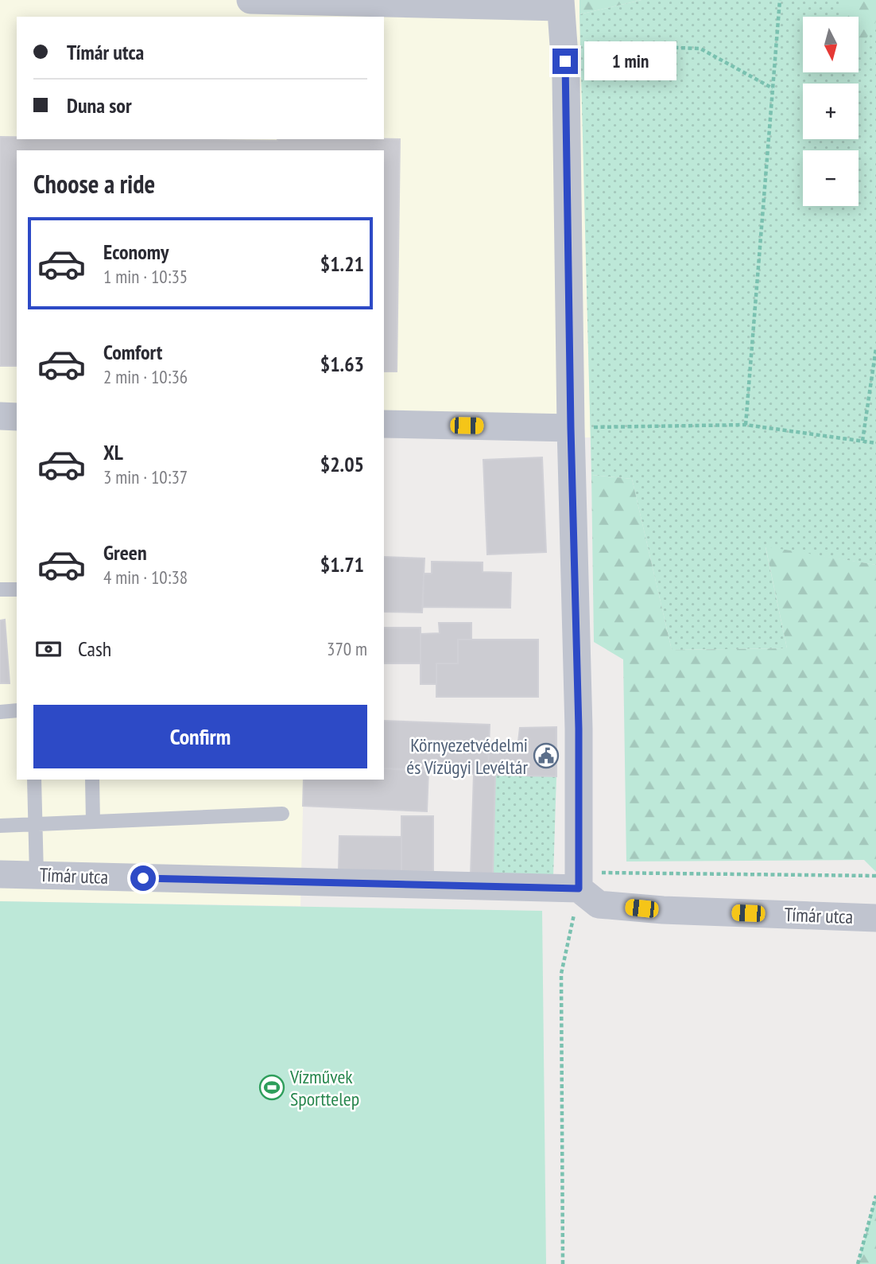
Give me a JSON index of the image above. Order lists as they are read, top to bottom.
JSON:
{
  "streets": {
    "street": ["Tímár utca"]
  },
  "places": {
    "public building": ["Környezetvédelmi és Vízügyi Levéltár"],
    "sports": ["Vízművek Sporttelep"]
  },
  "north": "bottom",
  "page": {
    "map_buttons": ["+", "−"],
    "banner": ["Tímár utca", "Duna sor"],
    "bubble": "1 min",
    "heading": "Choose a ride",
    "list": [
      {
        "name": "Economy",
        "note": "1 min · 10:35",
        "value": "$1.21"
      },
      {
        "name": "Comfort",
        "note": "2 min · 10:36",
        "value": "$1.63"
      },
      {
        "name": "XL",
        "note": "3 min · 10:37",
        "value": "$2.05"
      },
      {
        "name": "Green",
        "note": "4 min · 10:38",
        "value": "$1.71"
      }
    ],
    "pay": ["Cash", "370 m"],
    "buttons": "Confirm"
  }
}
